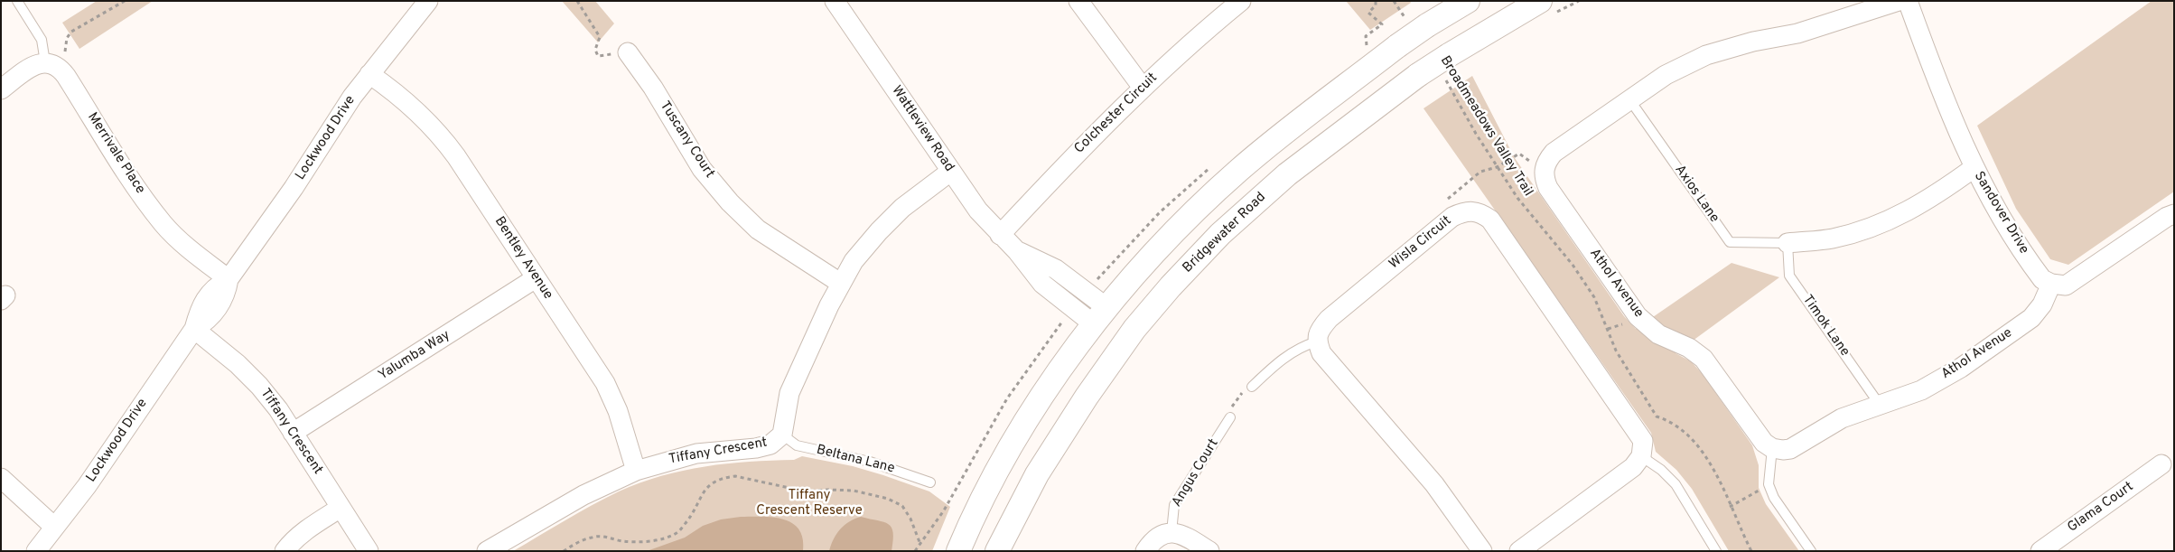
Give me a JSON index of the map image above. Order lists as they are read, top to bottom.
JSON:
{
  "streets": {
    "street": [
      "Colchester Circuit",
      "Wattleview Road",
      "Lockwood Drive",
      "Tuscany Court",
      "Merrivale Place",
      "Sandover Drive",
      "Bridgewater Road",
      "Wisla Circuit",
      "Bentley Avenue",
      "Athol Avenue",
      "Yalumba Way",
      "Tiffany Crescent",
      "Glama Court"
    ],
    "lane": [
      "Axios Lane",
      "Timok Lane",
      "Beltana Lane",
      "Angus Court"
    ],
    "path": ["Broadmeadows Valley Trail"]
  },
  "crossings": [
    ["Colchester Circuit", "Wattleview Road"],
    ["Wattleview Road", "Bridgewater Road"],
    ["Wattleview Road", "Tiffany Crescent"],
    ["Lockwood Drive", "Merrivale Place"],
    ["Lockwood Drive", "Bentley Avenue"],
    ["Lockwood Drive", "Tiffany Crescent"],
    ["Tuscany Court", "Tiffany Crescent"],
    ["Axios Lane", "Timok Lane"],
    ["Sandover Drive", "Athol Avenue"],
    ["Bentley Avenue", "Yalumba Way"],
    ["Bentley Avenue", "Tiffany Crescent"],
    ["Athol Avenue", "Timok Lane"],
    ["Yalumba Way", "Tiffany Crescent"],
    ["Tiffany Crescent", "Beltana Lane"]
  ],
  "parks": ["Tiffany Crescent Reserve"]
}
